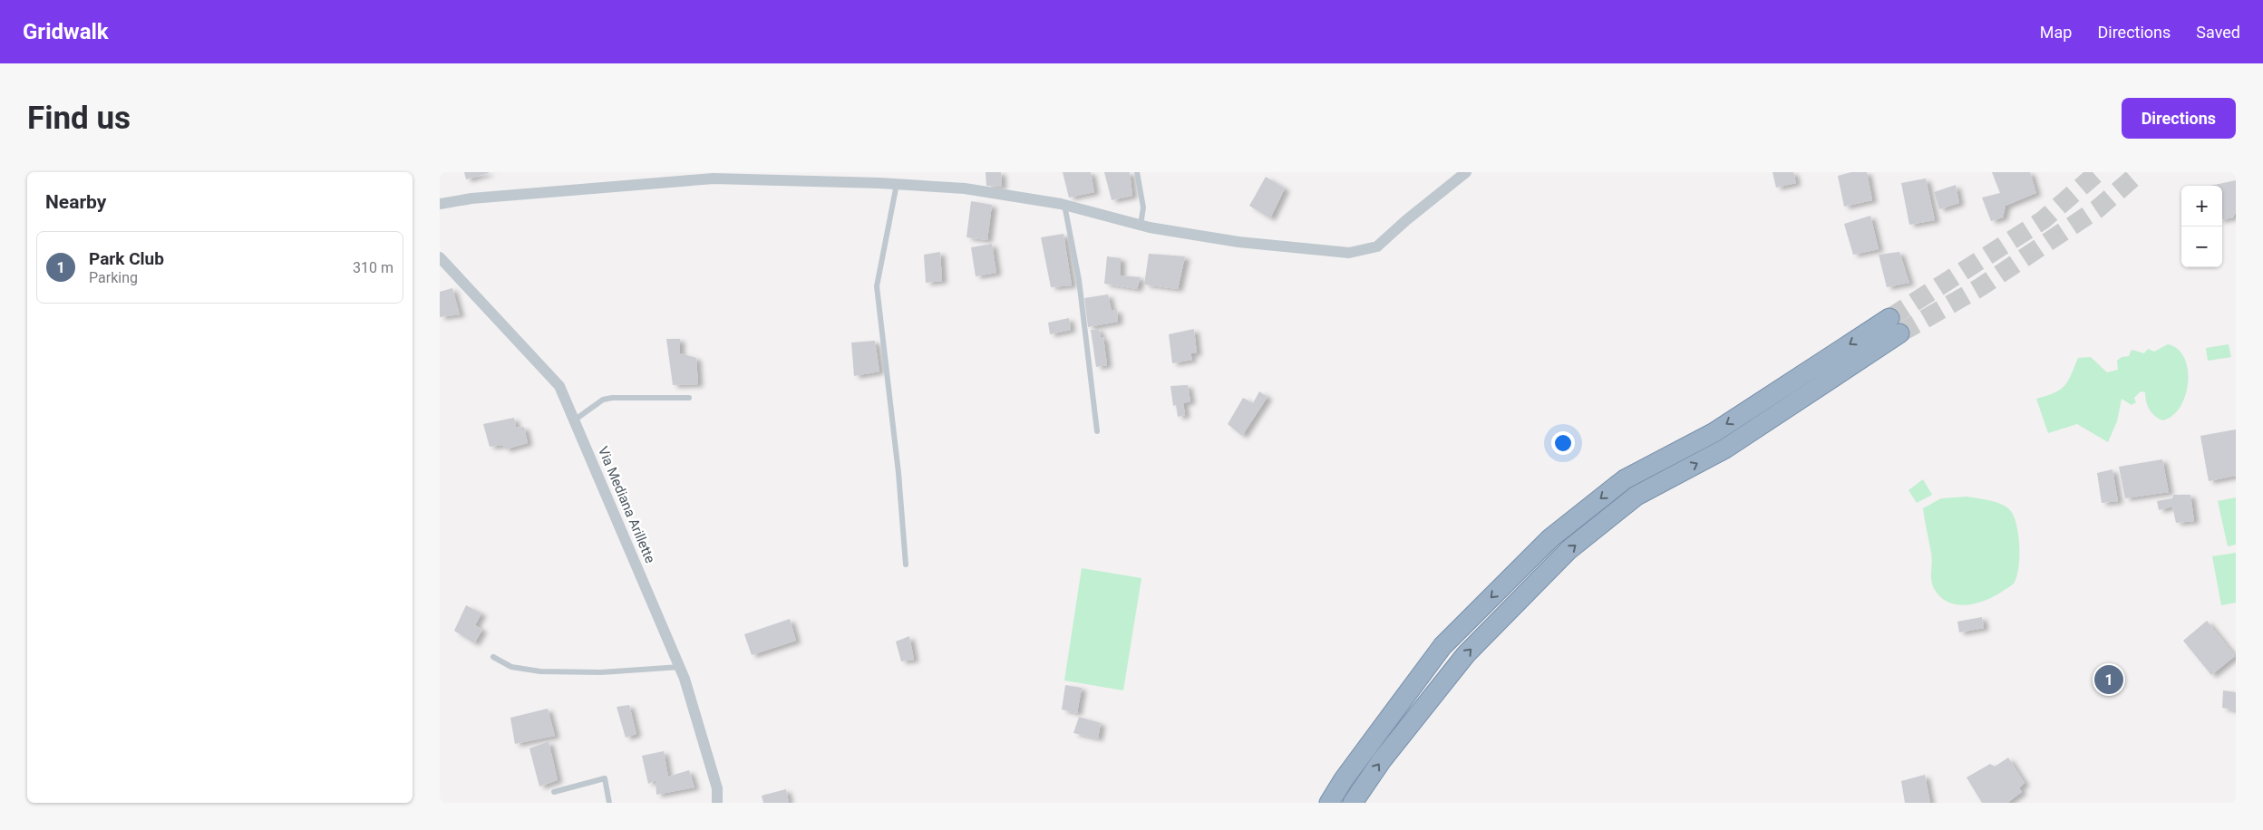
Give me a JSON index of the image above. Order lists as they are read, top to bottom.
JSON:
{
  "streets": {
    "street": ["Via Mediana Arillette"]
  },
  "page": {
    "header": "Gridwalk",
    "nav": ["Map", "Directions", "Saved"],
    "buttons": "Directions",
    "title": "Find us",
    "heading": "Nearby",
    "map_buttons": ["+", "−"],
    "list": [
      {
        "mark": "1",
        "name": "Park Club",
        "note": "Parking",
        "value": "310 m"
      }
    ],
    "pins": "1"
  }
}
